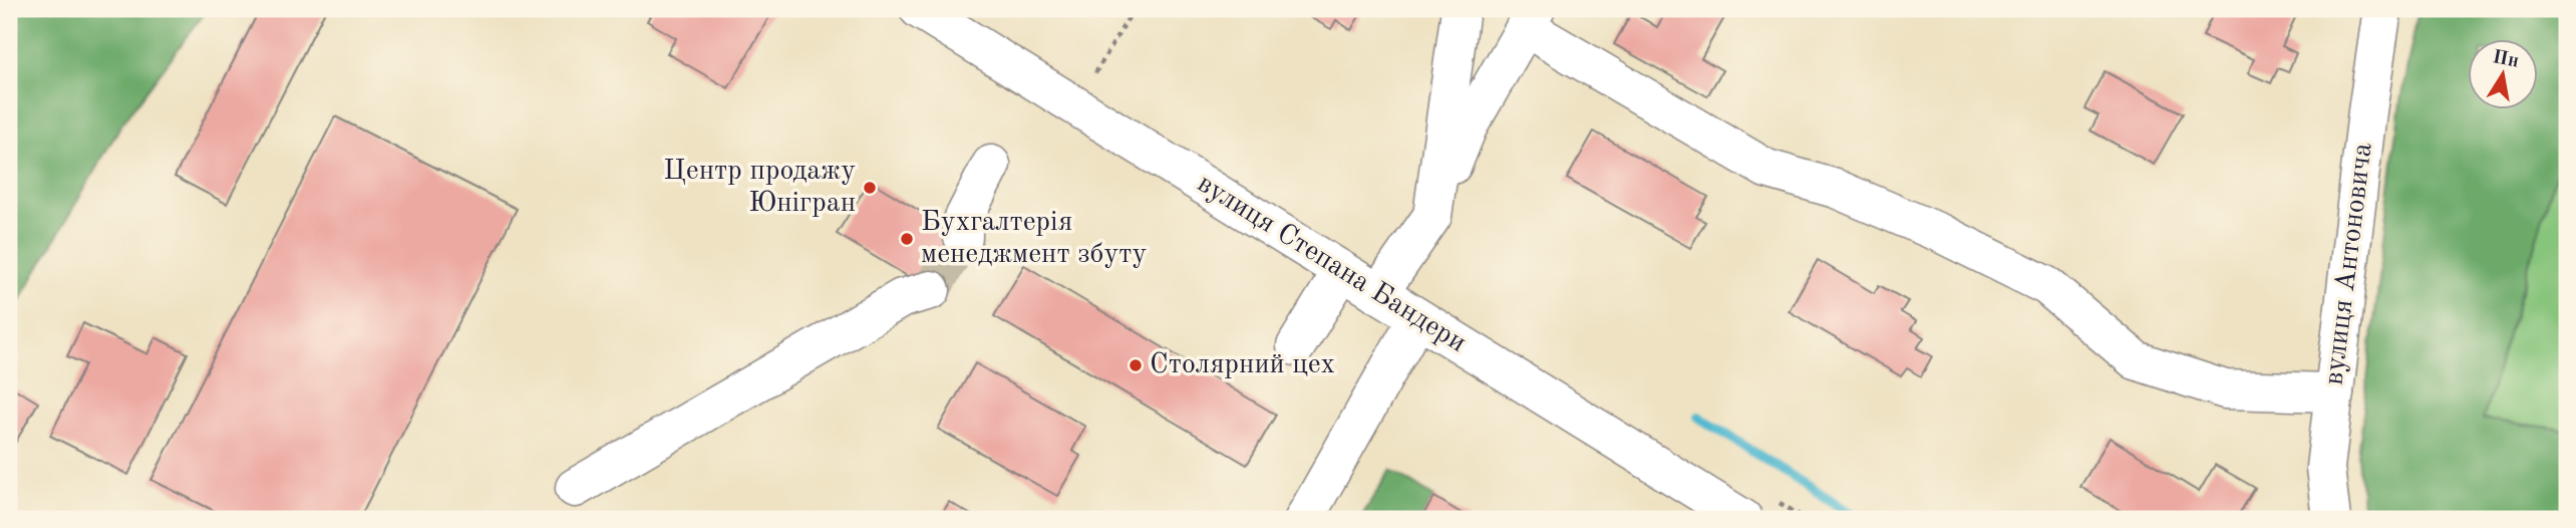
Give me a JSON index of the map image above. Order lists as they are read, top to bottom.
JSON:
{
  "streets": {
    "street": ["вулиця Степана Бандери", "вулиця Антоновича"]
  },
  "places": ["Центр продажу Юнігран", "Бухгалтерія менеджмент збуту", "Столярний цех"],
  "north": "top"
}
